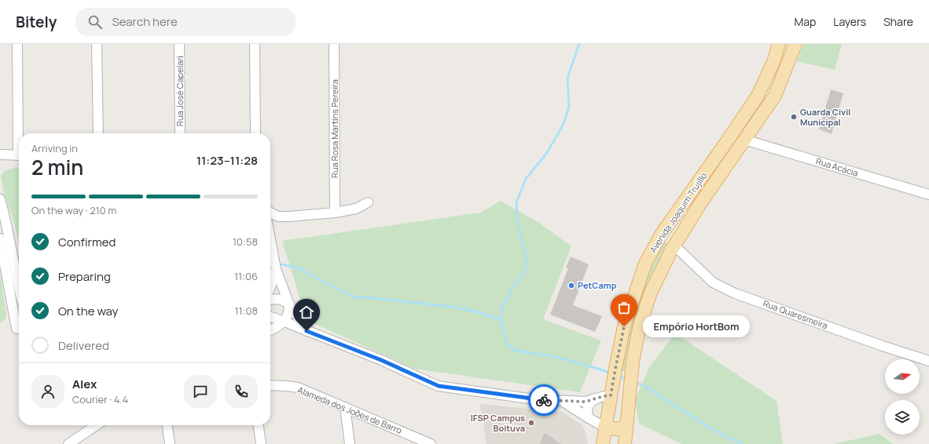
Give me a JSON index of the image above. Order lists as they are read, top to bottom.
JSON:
{
  "streets": {
    "main road": ["Avenida Joaquim Trujillo"],
    "street": [
      "Rua José Capelari",
      "Rua Rosa Martins Pereira",
      "Rua Acácia",
      "Rua Quaresmeira",
      "Alameda dos Joões de Barro"
    ]
  },
  "crossings": [
    ["Rua Acácia", "Avenida Joaquim Trujillo"],
    ["Avenida Joaquim Trujillo", "Rua Quaresmeira"]
  ],
  "places": [
    "Guarda Civil Municipal",
    "PetCamp",
    "Empório HortBom",
    "IFSP Campus Boituva"
  ],
  "north": "right",
  "page": {
    "header": "Bitely",
    "search": "Search here",
    "nav": ["Map", "Layers", "Share"],
    "heading": ["2 min", "Arriving in", "11:23–11:28"],
    "panel": ["Alex", "Courier · 4.4"],
    "bar": "On the way · 210 m",
    "list": [
      ["Confirmed", "10:58"],
      ["Preparing", "11:06"],
      ["On the way", "11:08"],
      "Delivered"
    ],
    "bubble": "Empório HortBom"
  }
}
